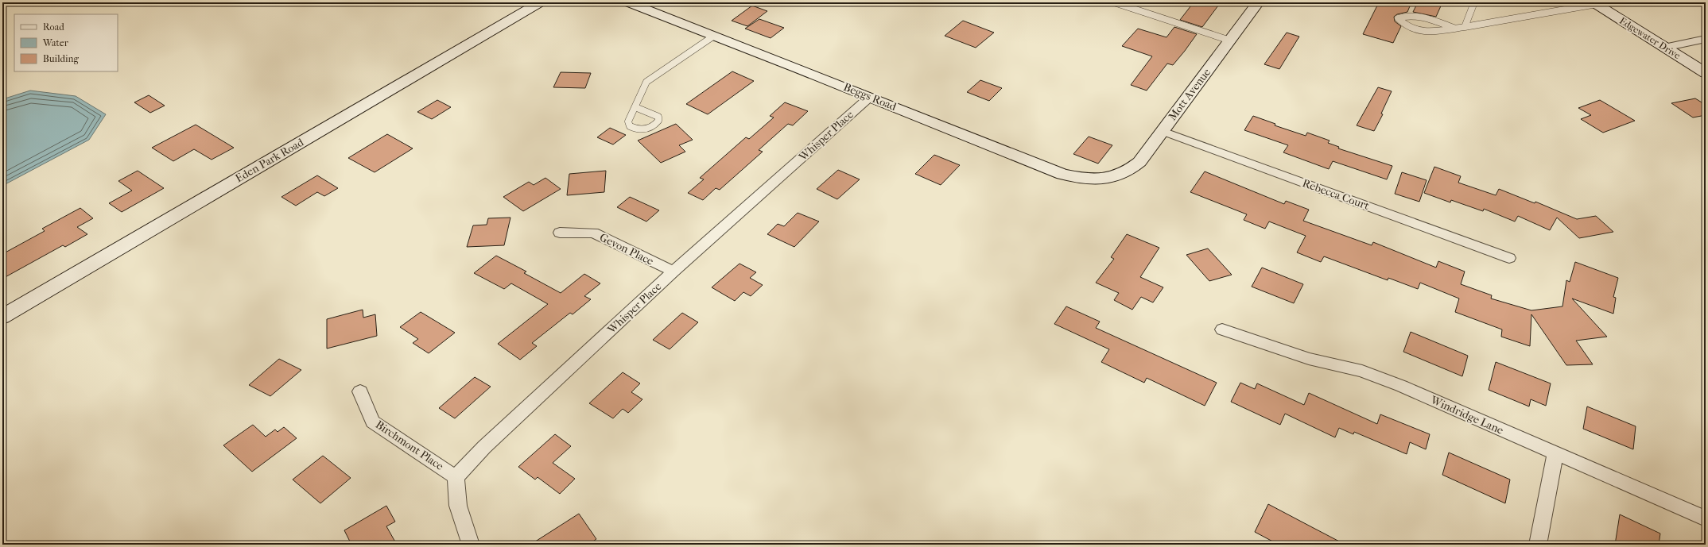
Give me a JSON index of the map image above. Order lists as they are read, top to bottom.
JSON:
{
  "streets": {
    "street": [
      "Edgewater Drive",
      "Mott Avenue",
      "Beggs Road",
      "Whisper Place",
      "Eden Park Road",
      "Rebecca Court",
      "Gevon Place",
      "Windridge Lane",
      "Birchmont Place"
    ]
  },
  "crossings": [
    ["Mott Avenue", "Beggs Road"],
    ["Mott Avenue", "Rebecca Court"],
    ["Beggs Road", "Whisper Place"],
    ["Whisper Place", "Gevon Place"],
    ["Whisper Place", "Birchmont Place"]
  ],
  "legend": ["Road", "Water", "Building"]
}
